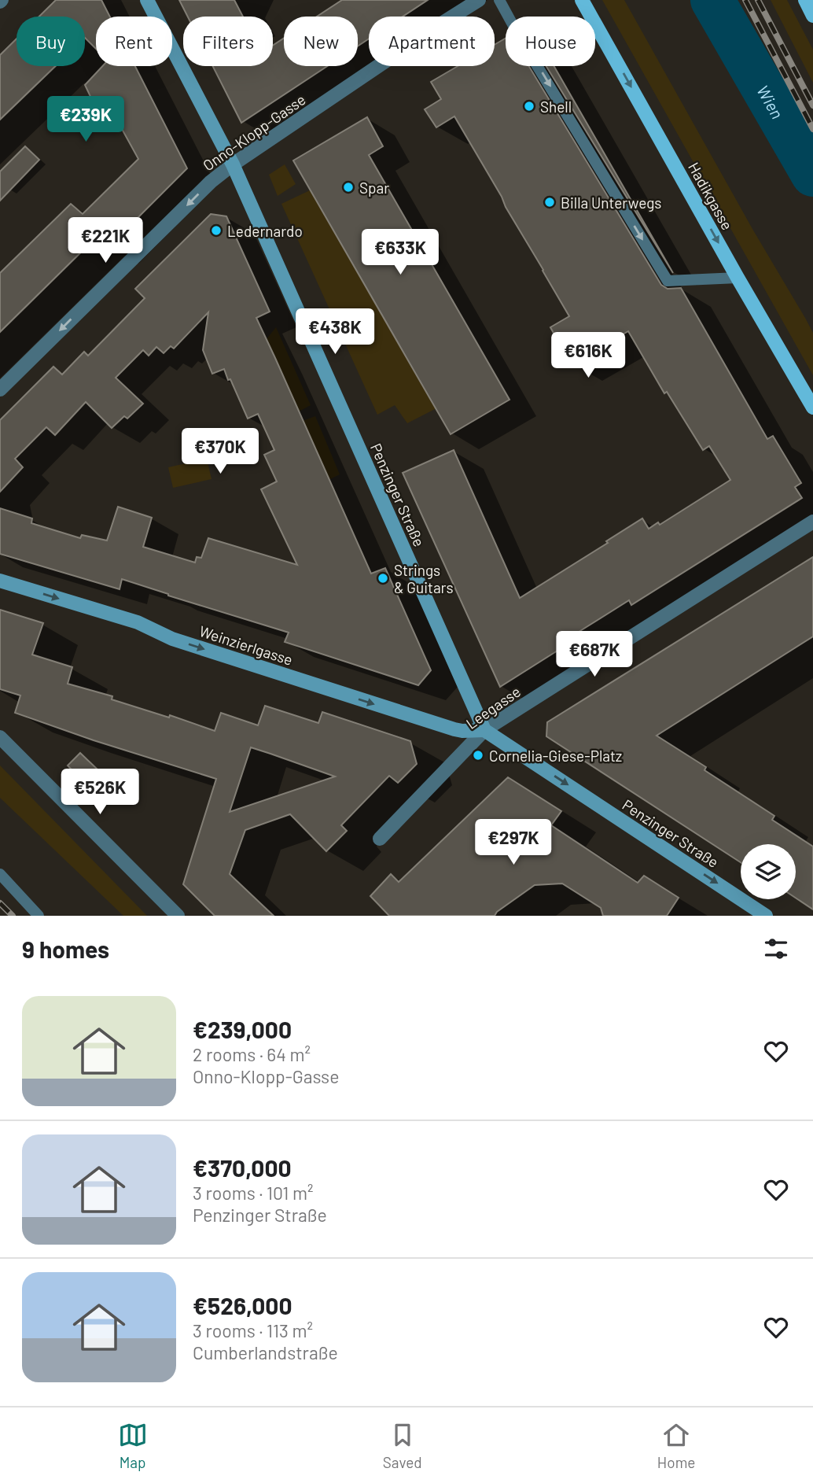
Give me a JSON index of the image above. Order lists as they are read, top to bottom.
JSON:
{
  "streets": {
    "main road": ["Hadikgasse"],
    "street": [
      "Onno-Klopp-Gasse",
      "Penzinger Straße",
      "Weinzierlgasse",
      "Leegasse"
    ]
  },
  "crossings": [
    ["Onno-Klopp-Gasse", "Penzinger Straße"],
    ["Penzinger Straße", "Weinzierlgasse"],
    ["Penzinger Straße", "Leegasse"],
    ["Weinzierlgasse", "Leegasse"]
  ],
  "one_way": ["Onno-Klopp-Gasse", "Hadikgasse", "Weinzierlgasse"],
  "water": ["Wien"],
  "places": [
    "Shell",
    "Spar",
    "Billa Unterwegs",
    "Ledernardo",
    "Strings & Guitars",
    "Cornelia-Giese-Platz"
  ],
  "page": {
    "chip": [
      "Buy",
      "Rent",
      "Filters",
      "New",
      "Apartment",
      "House"
    ],
    "price": [
      "€239K",
      "€221K",
      "€633K",
      "€438K",
      "€616K",
      "€370K",
      "€687K",
      "€526K",
      "€297K"
    ],
    "heading": "9 homes",
    "list": [
      {
        "name": "€239,000",
        "note": "2 rooms · 64 m² · Onno-Klopp-Gasse"
      },
      {
        "name": "€370,000",
        "note": "3 rooms · 101 m² · Penzinger Straße"
      },
      {
        "name": "€526,000",
        "note": "3 rooms · 113 m² · Cumberlandstraße"
      }
    ],
    "tabs": ["Map", "Saved", "Home"]
  }
}
